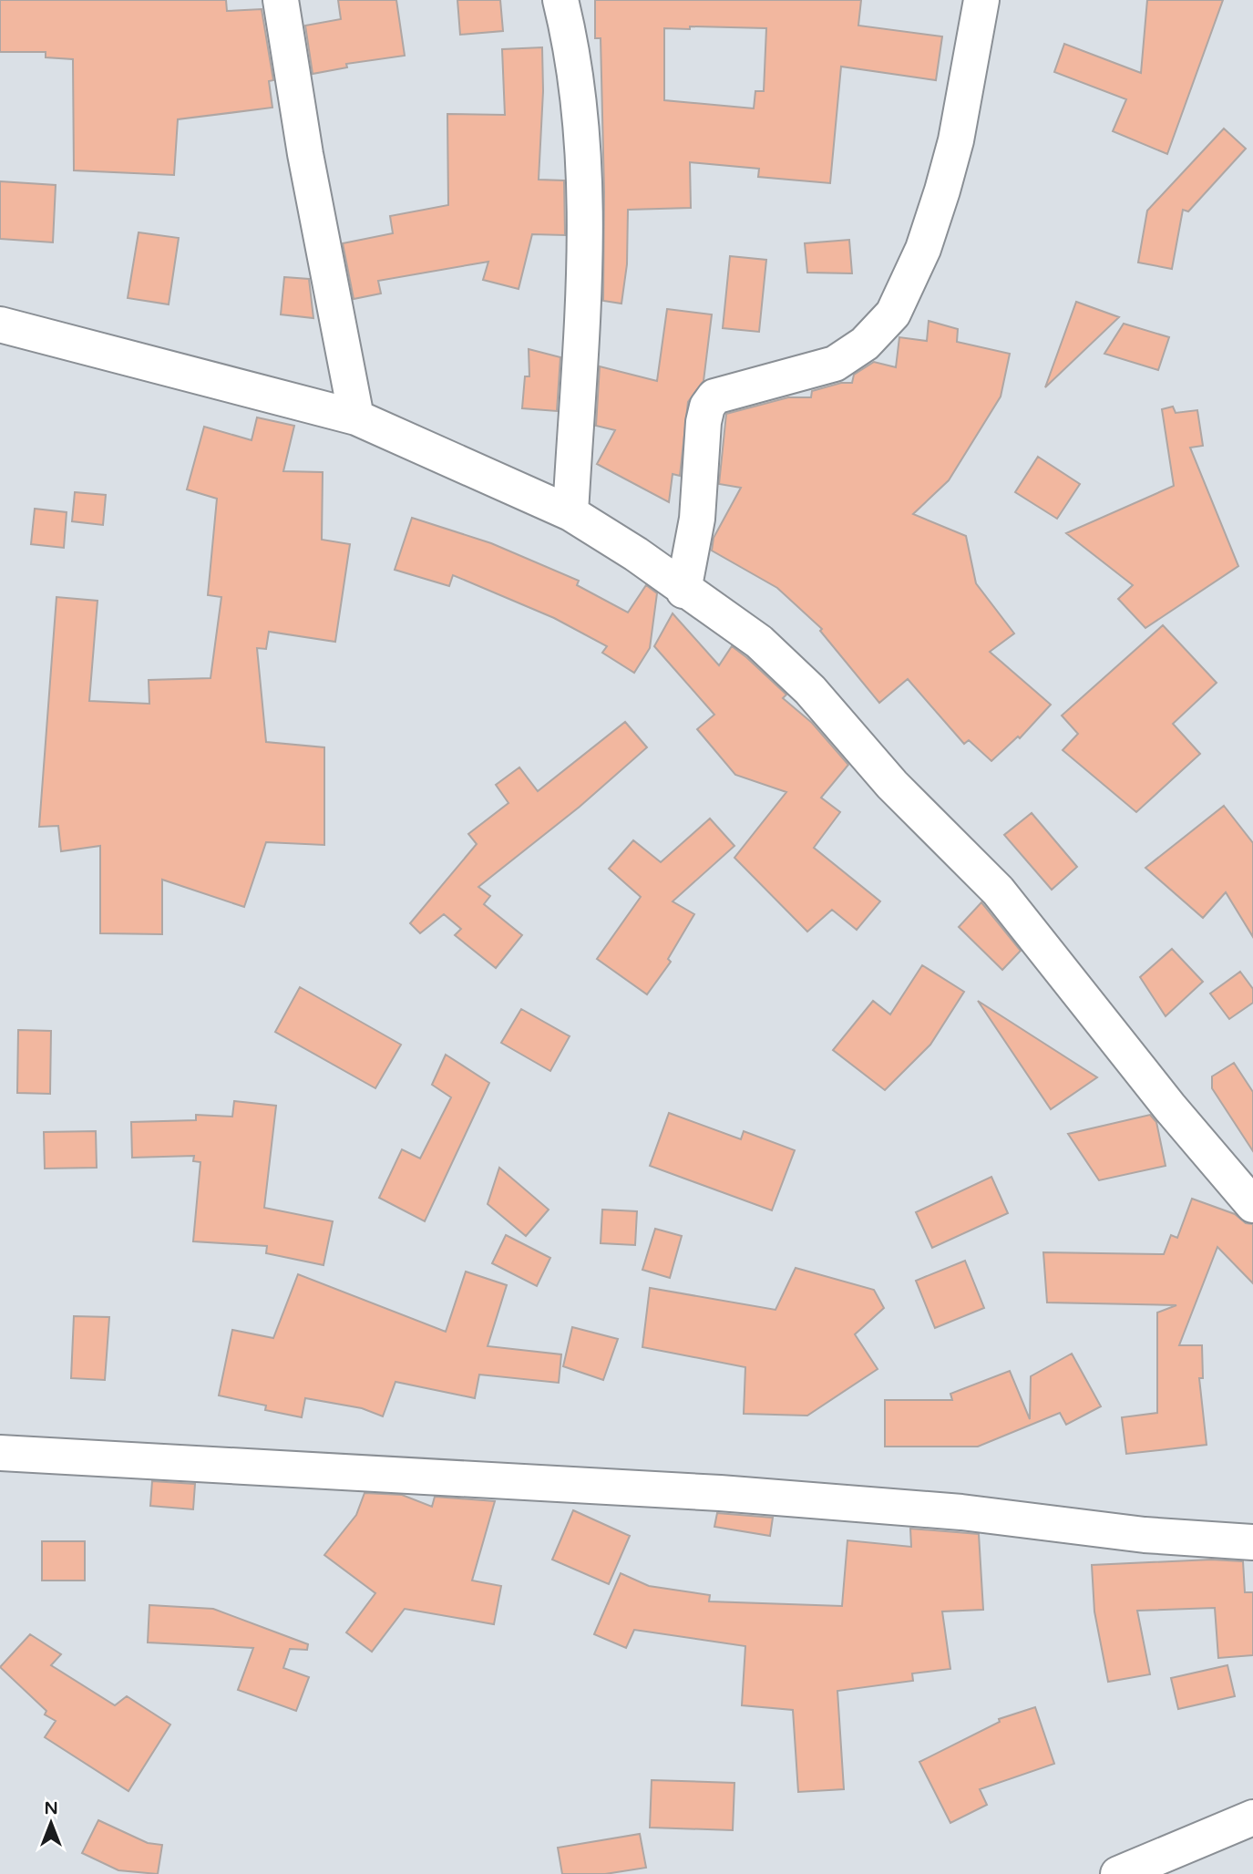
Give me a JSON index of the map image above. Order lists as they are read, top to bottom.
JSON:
{
  "north": "top"
}
